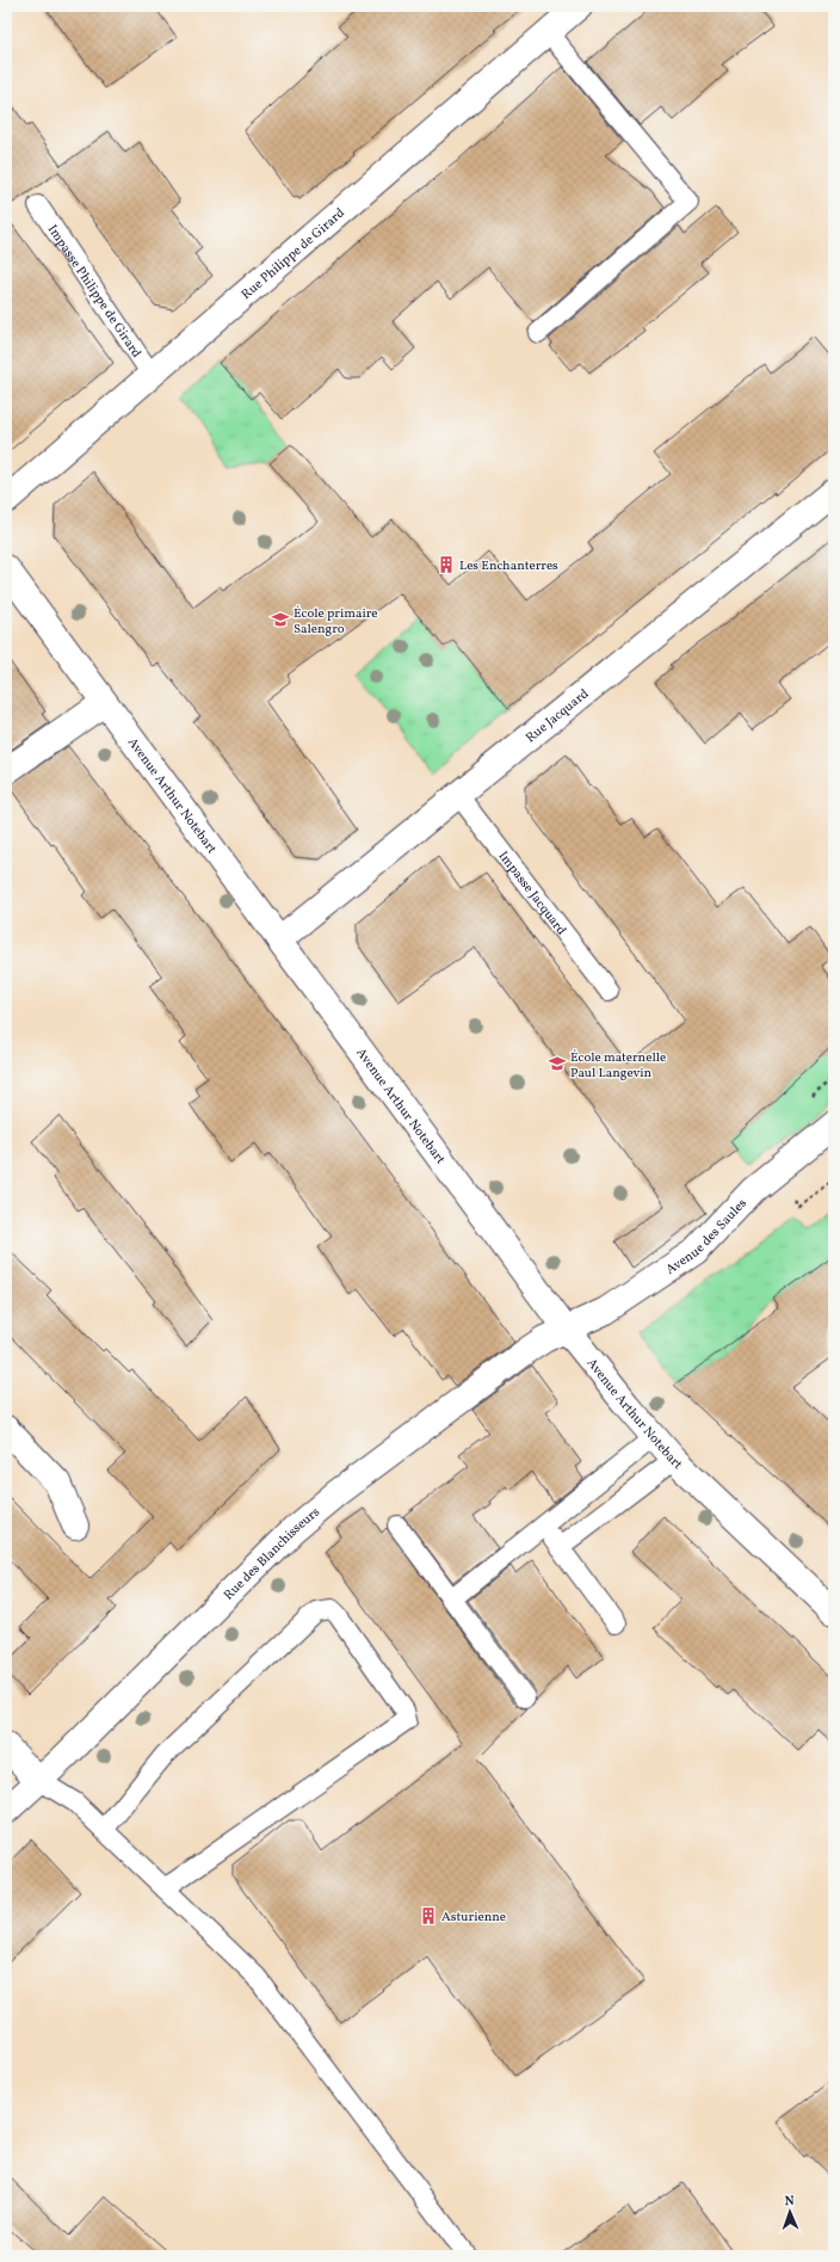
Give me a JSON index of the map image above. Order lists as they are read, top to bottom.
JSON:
{
  "streets": {
    "street": [
      "Rue Philippe de Girard",
      "Rue Jacquard",
      "Avenue Arthur Notebart",
      "Avenue des Saules",
      "Rue des Blanchisseurs"
    ],
    "lane": ["Impasse Philippe de Girard", "Impasse Jacquard"]
  },
  "crossings": [
    ["Rue Philippe de Girard", "Impasse Philippe de Girard"],
    ["Rue Jacquard", "Avenue Arthur Notebart"],
    ["Rue Jacquard", "Impasse Jacquard"],
    ["Avenue Arthur Notebart", "Avenue des Saules"],
    ["Avenue Arthur Notebart", "Rue des Blanchisseurs"],
    ["Avenue des Saules", "Rue des Blanchisseurs"]
  ],
  "places": {
    "building": ["Les Enchanterres", "Asturienne"],
    "school or university": ["École primaire Salengro", "École maternelle Paul Langevin"]
  },
  "north": "top"
}
